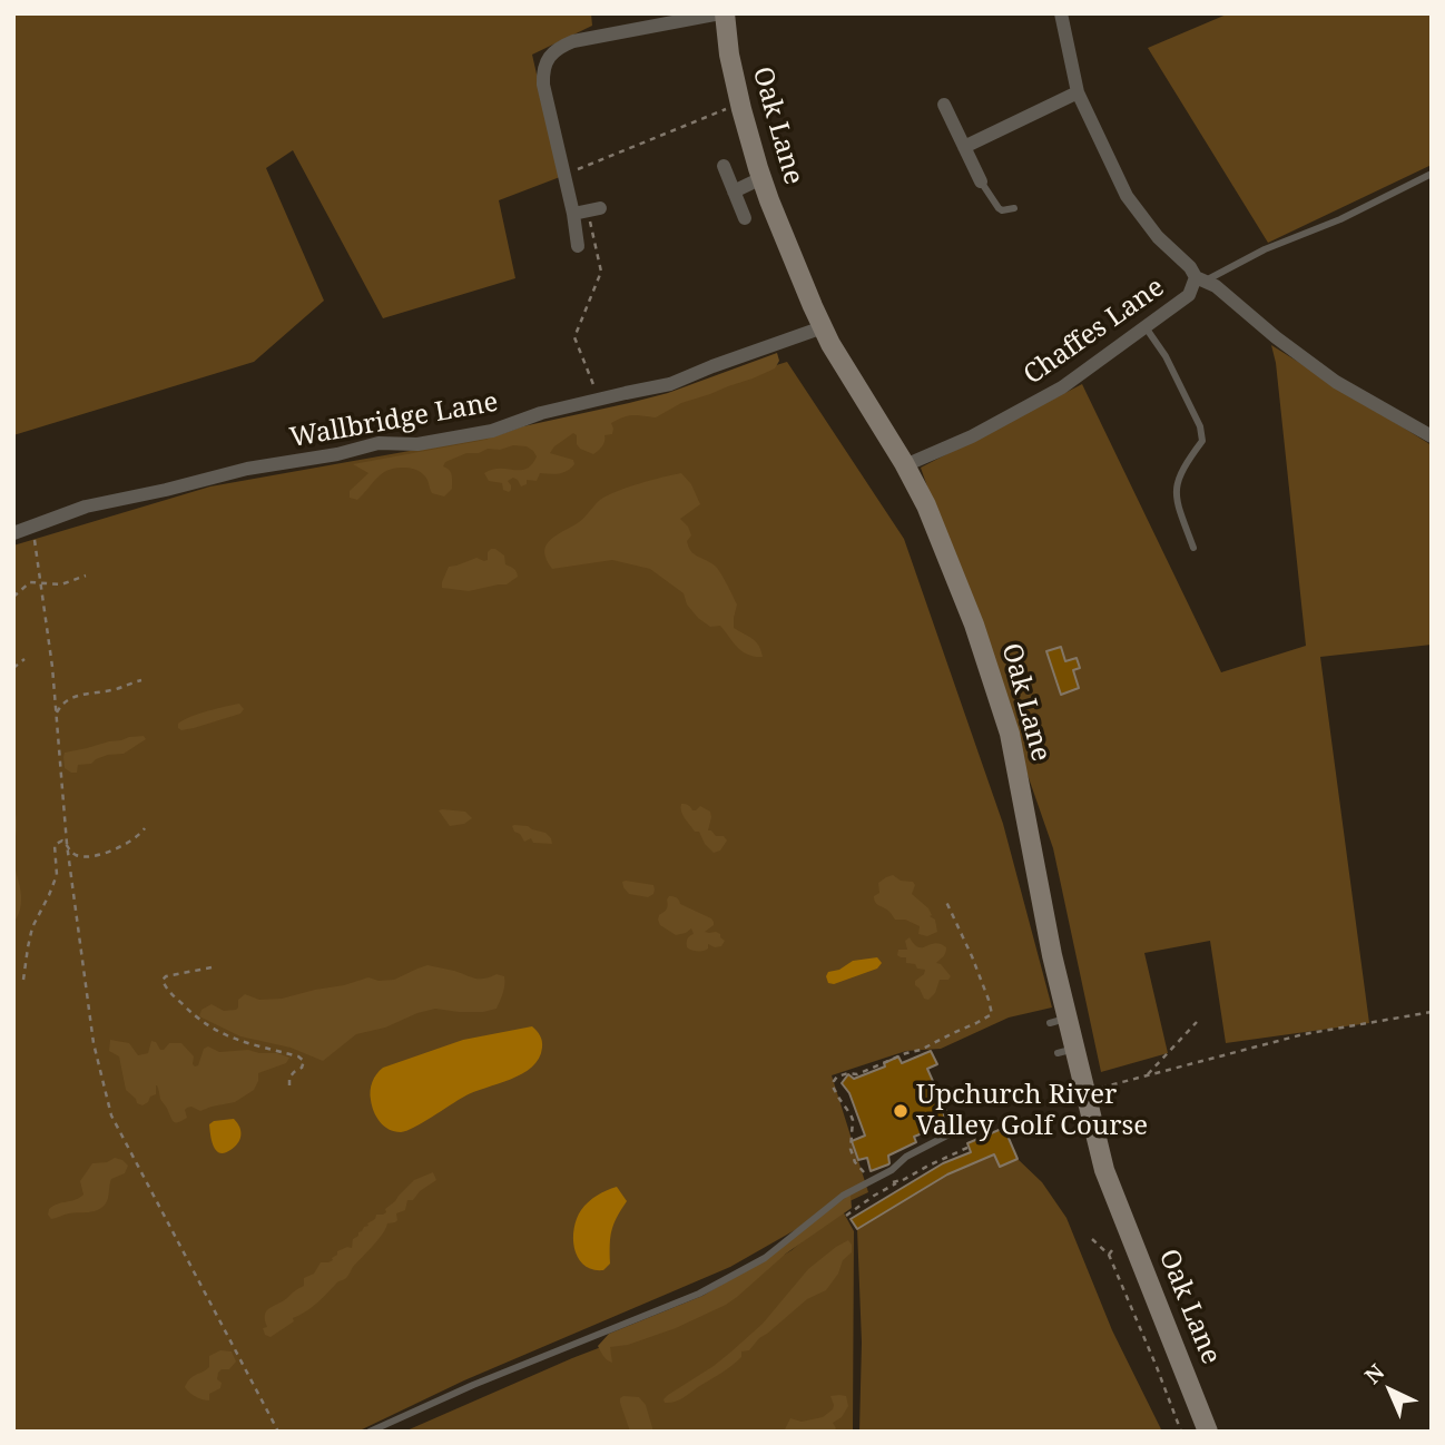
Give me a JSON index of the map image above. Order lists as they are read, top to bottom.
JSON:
{
  "streets": {
    "street": ["Oak Lane", "Chaffes Lane", "Wallbridge Lane"]
  },
  "crossings": [
    ["Oak Lane", "Chaffes Lane"],
    ["Oak Lane", "Wallbridge Lane"]
  ],
  "places": ["Upchurch River Valley Golf Course"],
  "north": "top left"
}
